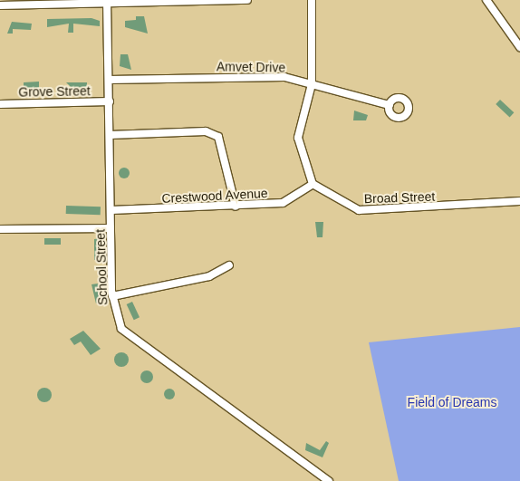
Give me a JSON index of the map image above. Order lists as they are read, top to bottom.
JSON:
{
  "streets": {
    "street": [
      "Amvet Drive",
      "Grove Street",
      "Crestwood Avenue",
      "Broad Street",
      "School Street"
    ]
  },
  "crossings": [
    ["Amvet Drive", "School Street"],
    ["Grove Street", "School Street"],
    ["Crestwood Avenue", "Broad Street"],
    ["Crestwood Avenue", "School Street"]
  ],
  "parks": ["Field of Dreams"]
}
